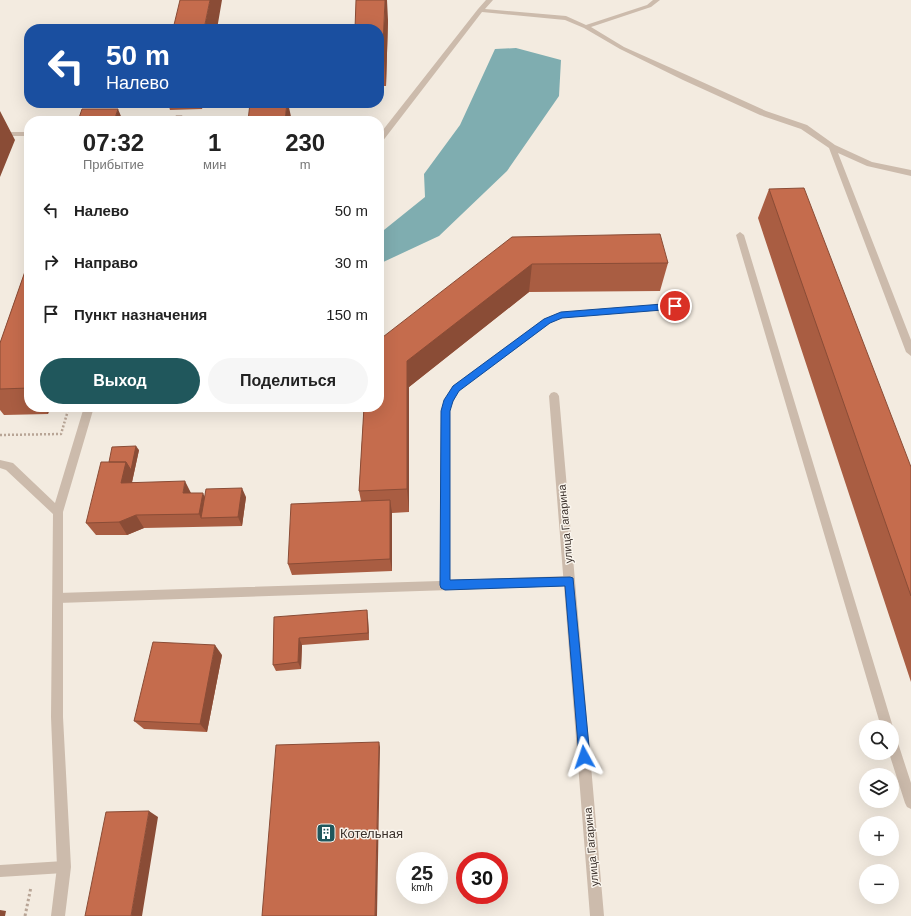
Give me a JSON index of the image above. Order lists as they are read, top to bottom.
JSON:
{
  "streets": {
    "street": ["улица Гагарина"]
  },
  "places": {
    "building": ["Котельная"]
  },
  "page": {
    "turn": ["50 m", "Налево"],
    "eta": [
      "07:32",
      "Прибытие",
      "1",
      "мин",
      "230",
      "m"
    ],
    "list": [
      {
        "name": "Налево",
        "value": "50 m"
      },
      {
        "name": "Направо",
        "value": "30 m"
      },
      {
        "name": "Пункт назначения",
        "value": "150 m"
      }
    ],
    "buttons": ["Выход", "Поделиться"],
    "map_buttons": ["+", "−"],
    "speed": "25 km/h",
    "limit": "30"
  }
}
